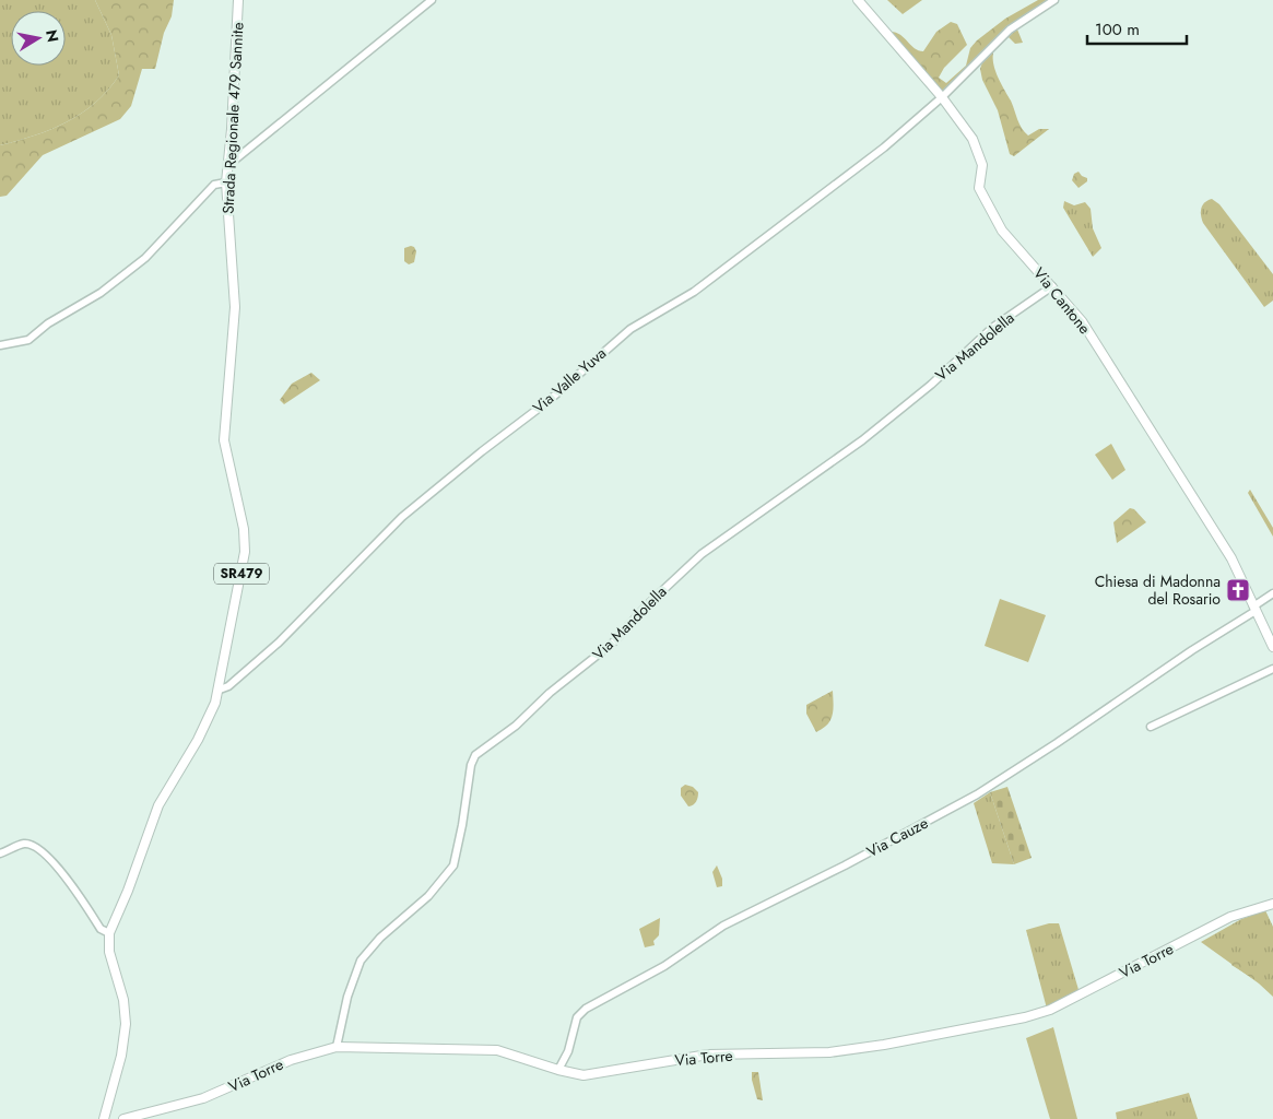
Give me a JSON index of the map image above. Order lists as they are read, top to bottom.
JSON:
{
  "streets": {
    "main road": [
      "Strada Regionale 479 Sannite",
      "Via Cantone",
      "SR479",
      "Via Torre"
    ],
    "street": ["Via Mandolella", "Via Valle Yuva", "Via Cauze"]
  },
  "crossings": [
    ["Strada Regionale 479 Sannite", "Via Valle Yuva"],
    ["Via Cantone", "Via Mandolella"],
    ["Via Cantone", "Via Valle Yuva"],
    ["Via Cantone", "Via Cauze"],
    ["Via Mandolella", "Via Torre"],
    ["Via Cauze", "Via Torre"]
  ],
  "places": {
    "church": ["Chiesa di Madonna del Rosario"]
  },
  "scale_bar": "100 m",
  "north": "right"
}
